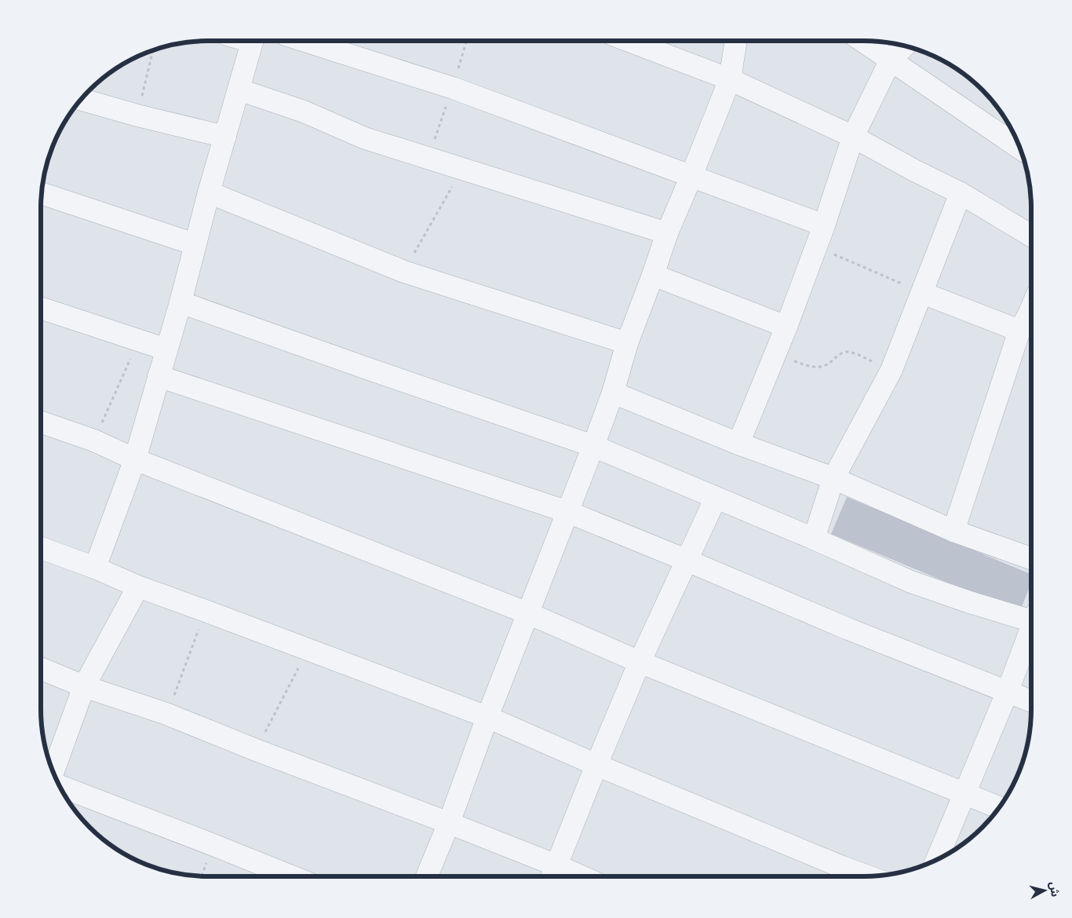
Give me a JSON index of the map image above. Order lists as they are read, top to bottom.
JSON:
{
  "north": "right"
}
